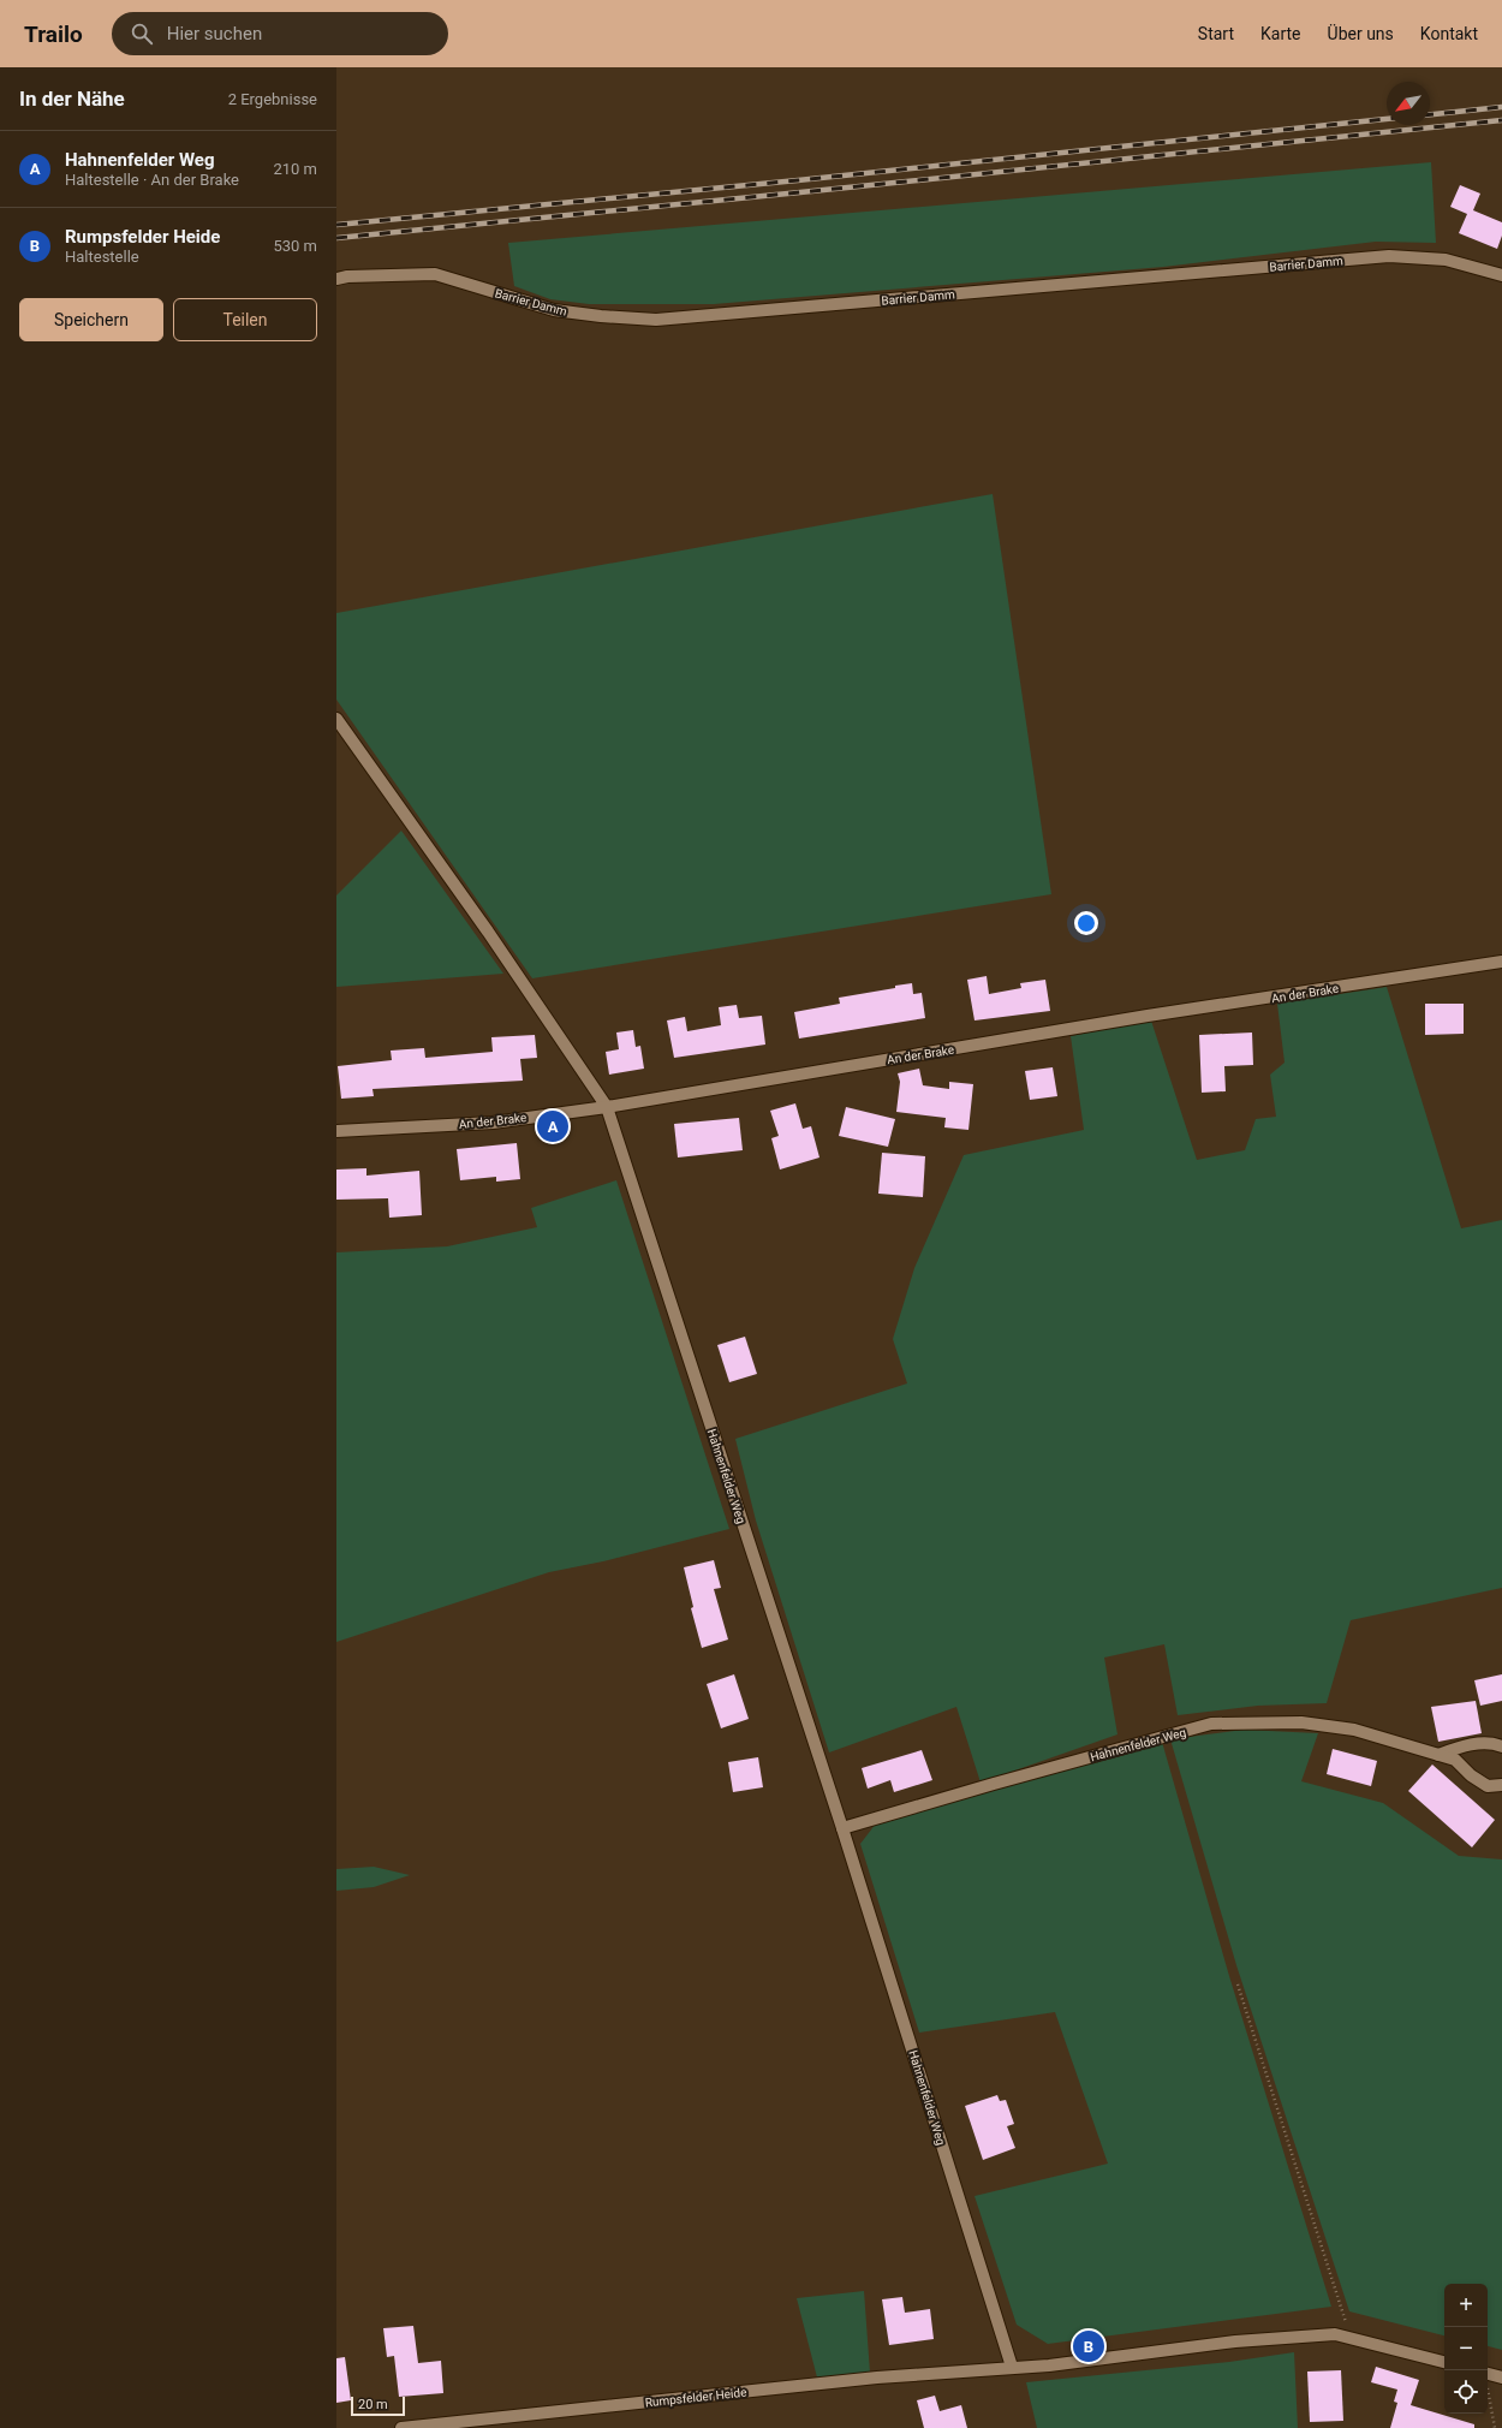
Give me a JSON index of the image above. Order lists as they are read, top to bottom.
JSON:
{
  "streets": {
    "street": [
      "Barrier Damm",
      "An der Brake",
      "Hahnenfelder Weg",
      "Rumpsfelder Heide"
    ]
  },
  "crossings": [
    ["An der Brake", "Hahnenfelder Weg"],
    ["Hahnenfelder Weg", "Rumpsfelder Heide"]
  ],
  "scale_bar": "20 m",
  "north": "bottom left",
  "page": {
    "header": "Trailo",
    "search": "Hier suchen",
    "nav": [
      "Start",
      "Karte",
      "Über uns",
      "Kontakt"
    ],
    "heading": ["In der Nähe", "2 Ergebnisse"],
    "list": [
      {
        "mark": "A",
        "name": "Hahnenfelder Weg",
        "note": "Haltestelle · An der Brake",
        "value": "210 m"
      },
      {
        "mark": "B",
        "name": "Rumpsfelder Heide",
        "note": "Haltestelle",
        "value": "530 m"
      }
    ],
    "buttons": ["Speichern", "Teilen"],
    "pins": ["A", "B"],
    "map_buttons": ["+", "−"],
    "scale": "20 m"
  }
}
